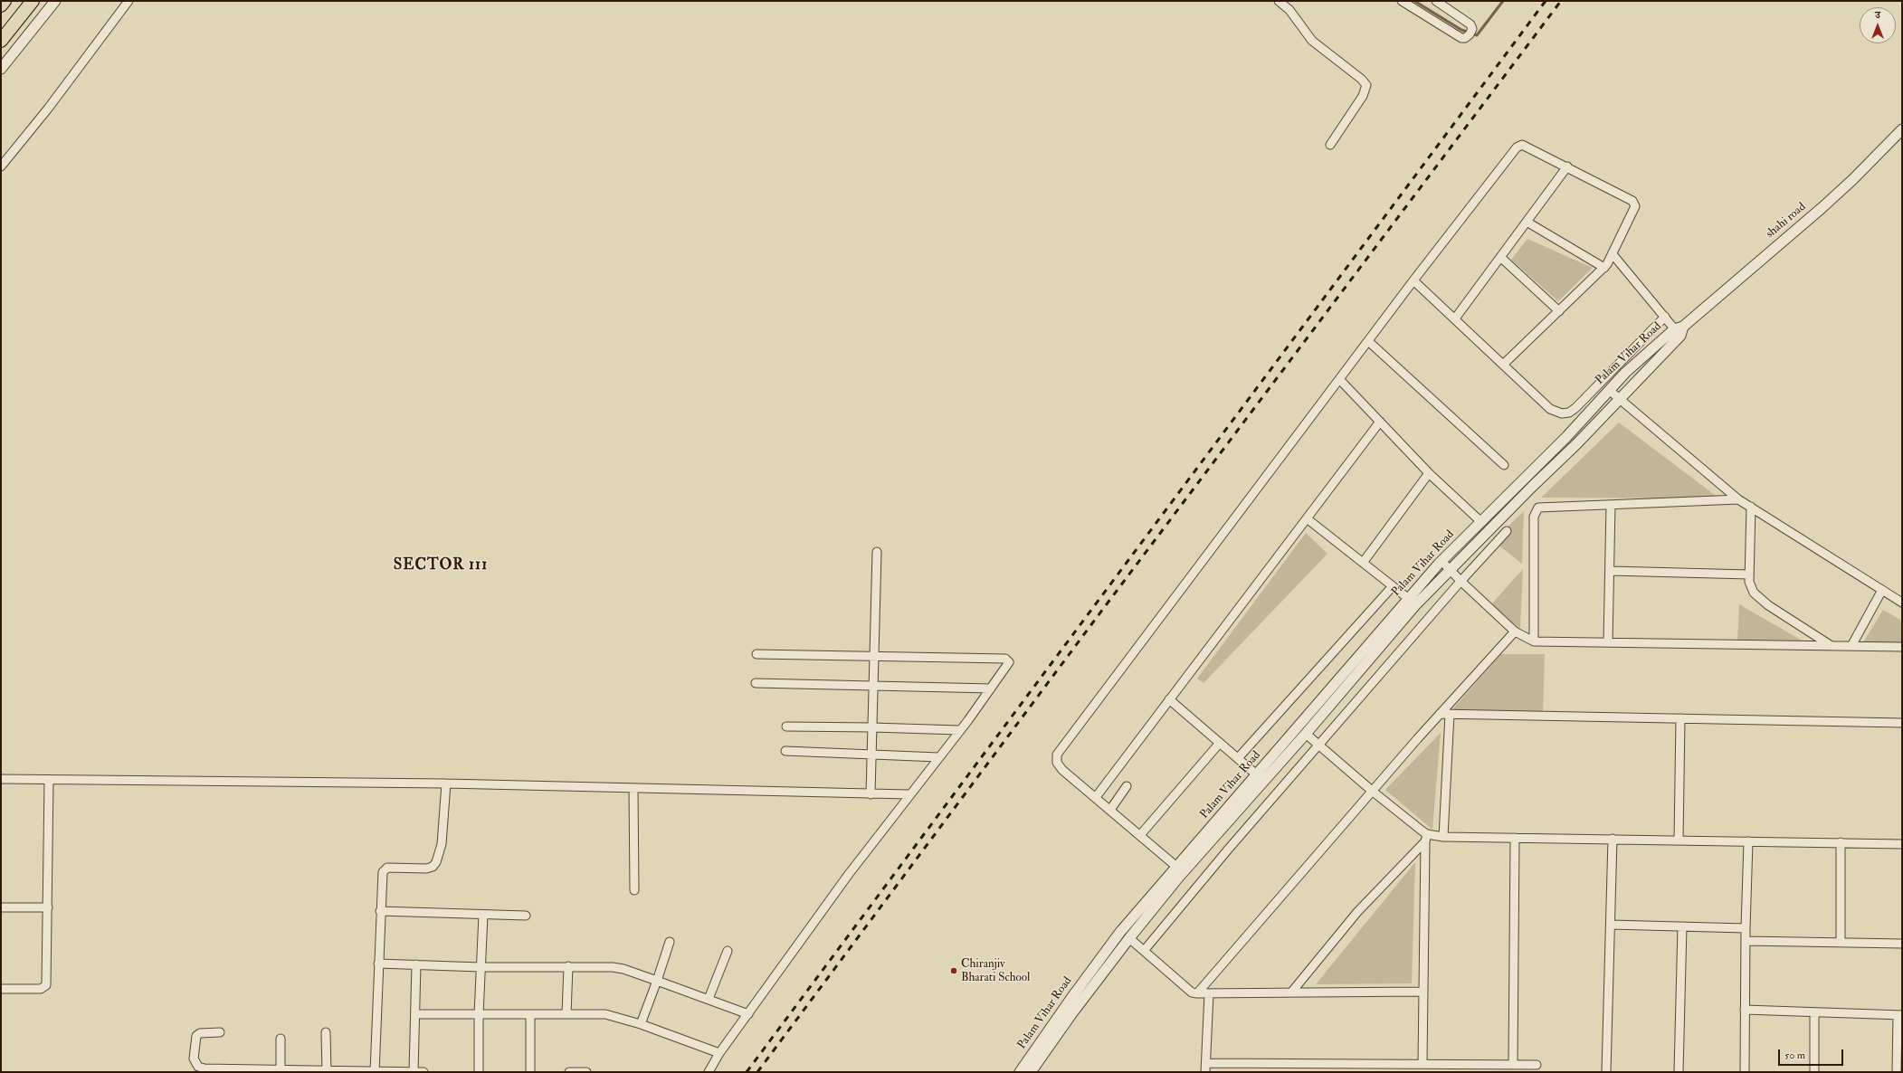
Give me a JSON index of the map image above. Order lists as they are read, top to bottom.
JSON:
{
  "streets": {
    "street": ["shahi road", "Palam Vihar Road"]
  },
  "crossings": [
    ["shahi road", "Palam Vihar Road"]
  ],
  "districts": ["SECTOR 111"],
  "places": ["Chiranjiv Bharati School"],
  "scale_bar": "50 m",
  "north": "top"
}
